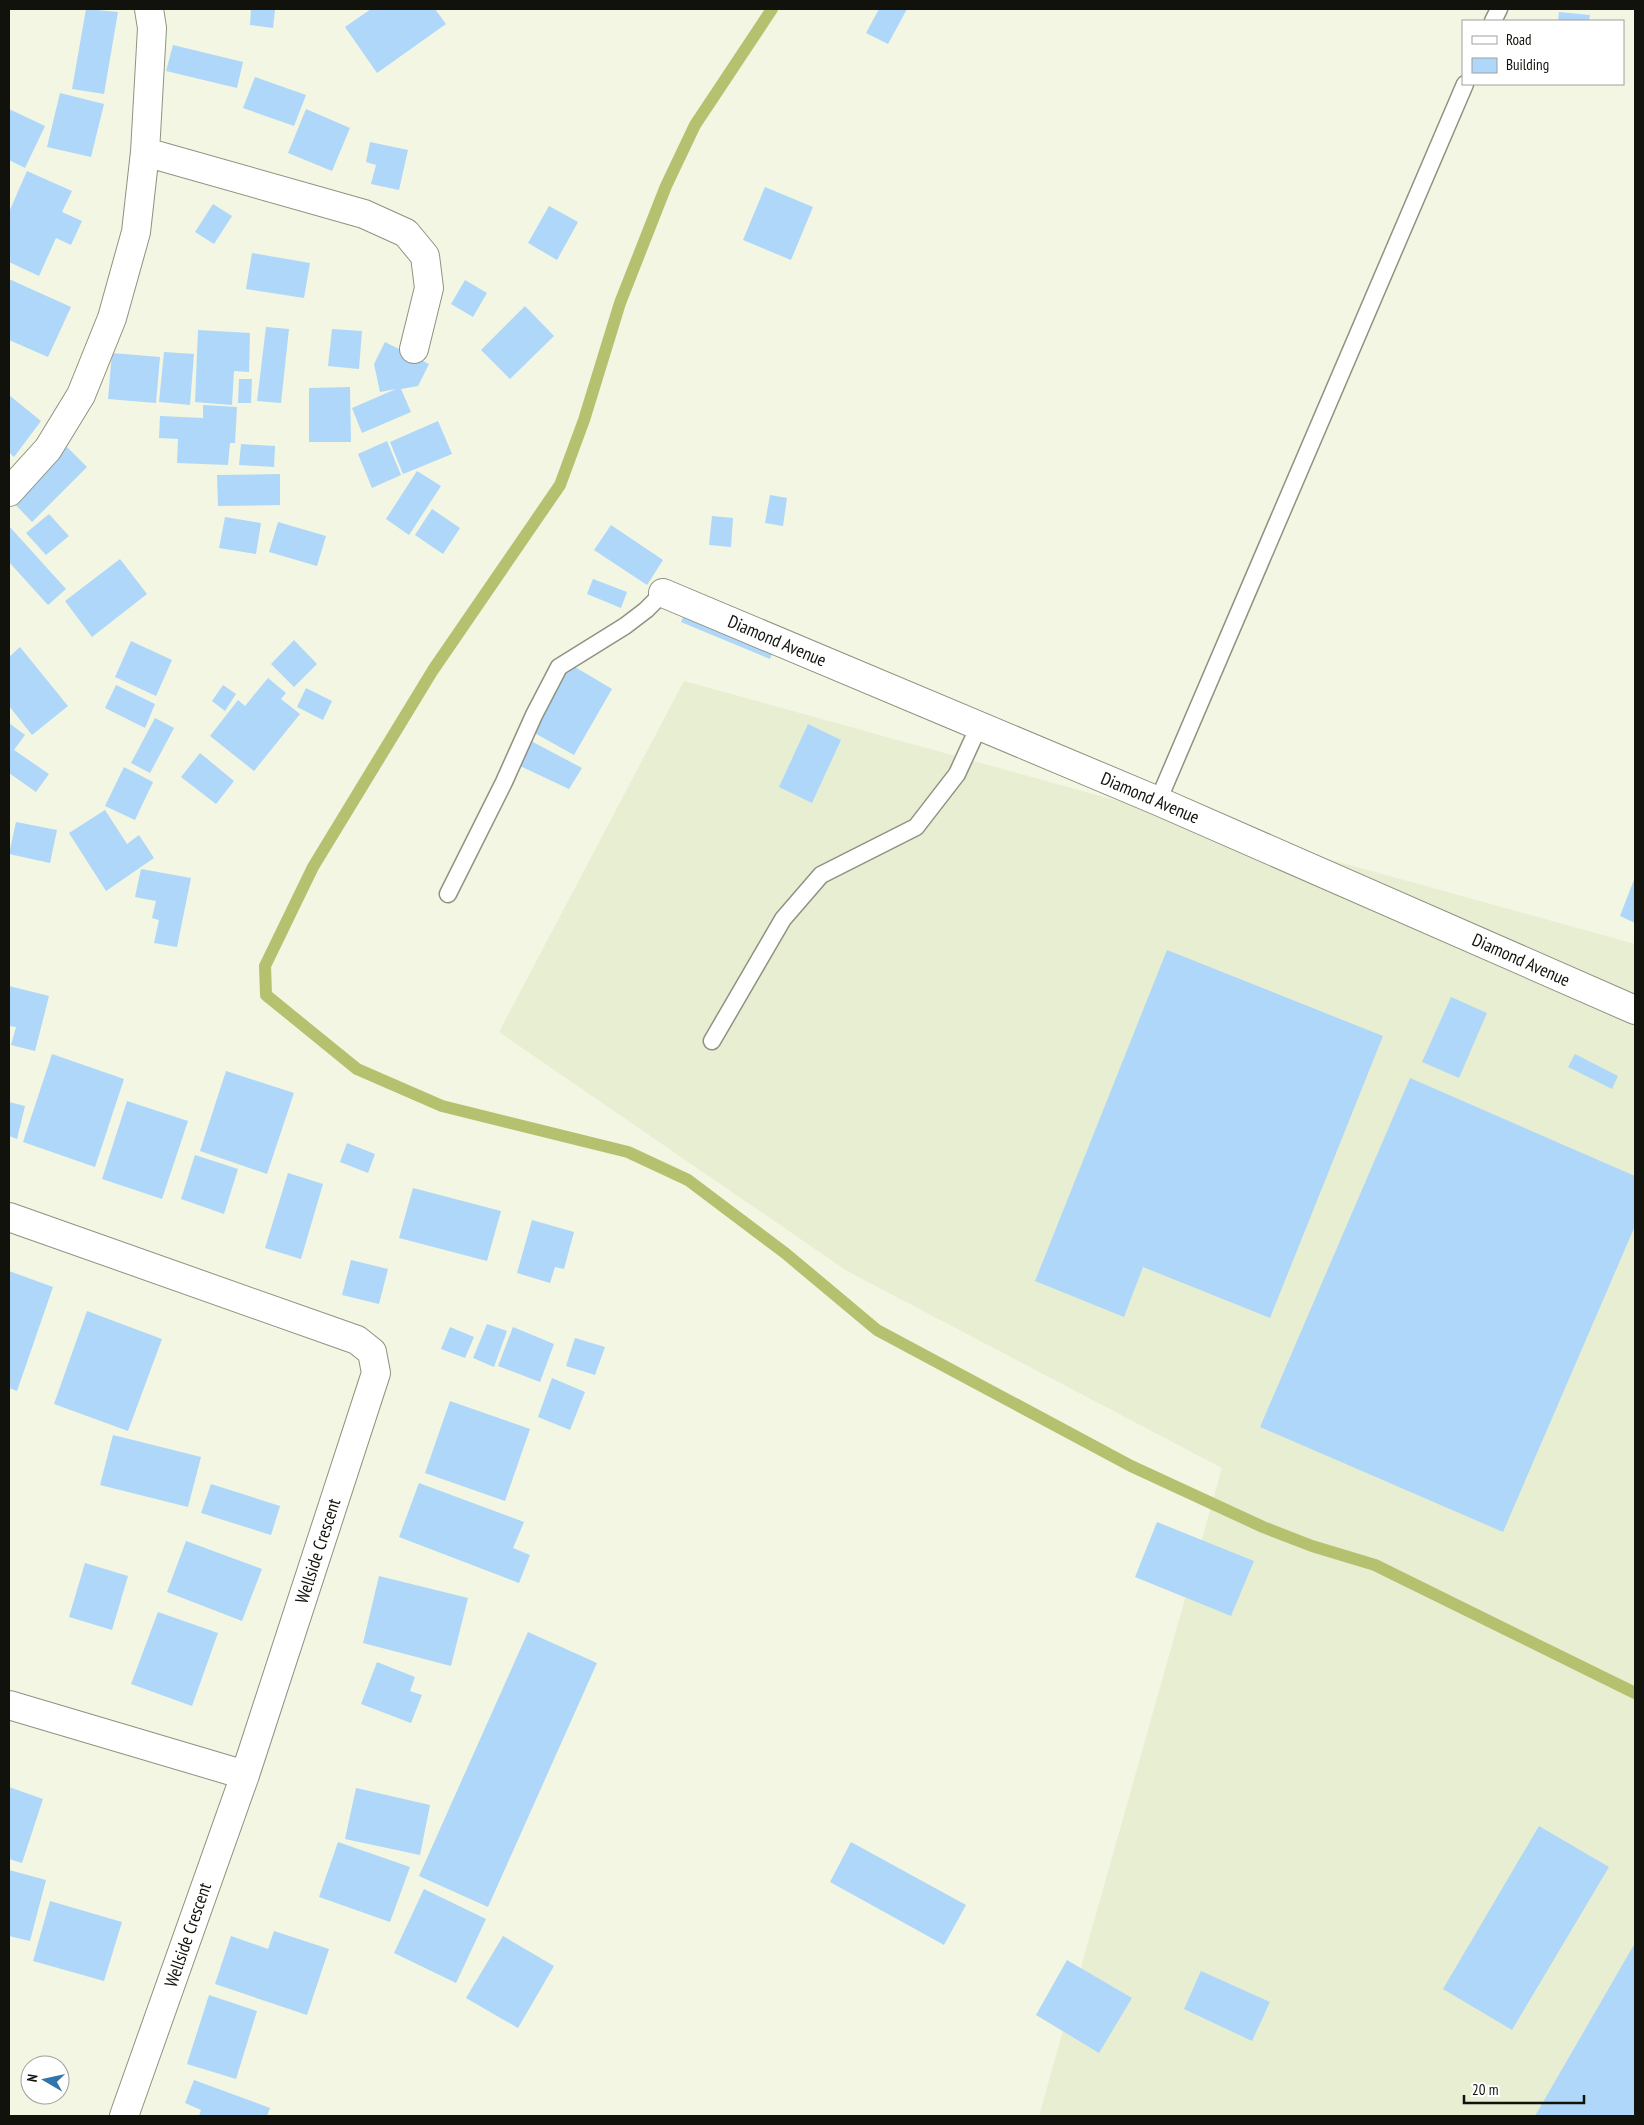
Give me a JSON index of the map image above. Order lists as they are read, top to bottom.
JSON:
{
  "streets": {
    "street": ["Diamond Avenue", "Wellside Crescent"]
  },
  "legend": ["Road", "Building"],
  "scale_bar": "20 m",
  "north": "left"
}
